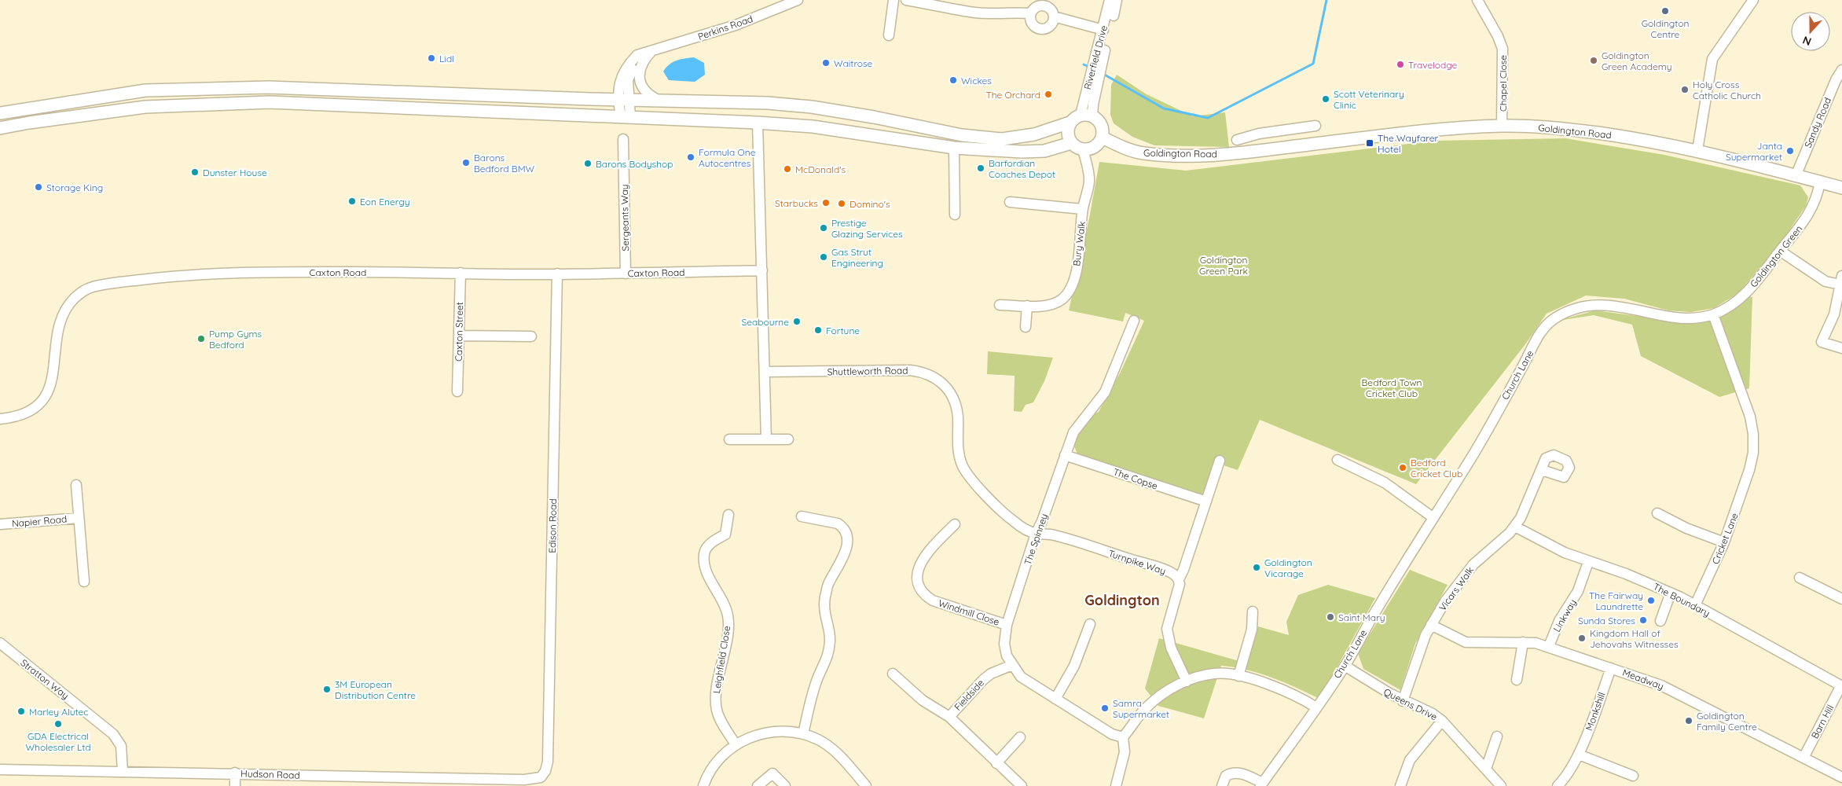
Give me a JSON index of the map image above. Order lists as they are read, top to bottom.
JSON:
{
  "streets": {
    "main road": ["Goldington Road"],
    "street": [
      "Perkins Road",
      "Riverfield Drive",
      "Chapel Close",
      "Sandy Road",
      "Sergeants Way",
      "Bury Walk",
      "Goldington Green",
      "Caxton Road",
      "Caxton Street",
      "Shuttleworth Road",
      "Church Lane",
      "The Copse",
      "Napier Road",
      "Edison Road",
      "Cricket Lane",
      "The Spinney",
      "Turnpike Way",
      "Vicars Walk",
      "The Boundary",
      "Windmill Close",
      "Linkway",
      "Leighfield Close",
      "Stratton Way",
      "Meadway",
      "Fieldside",
      "Queens Drive",
      "Monkshill",
      "Barn Hill",
      "Hudson Road"
    ]
  },
  "crossings": [
    ["Riverfield Drive", "Goldington Road"],
    ["Riverfield Drive", "Bury Walk"],
    ["Chapel Close", "Goldington Road"],
    ["Sandy Road", "Goldington Road"],
    ["Goldington Road", "Bury Walk"],
    ["Goldington Road", "Goldington Green"],
    ["Sergeants Way", "Caxton Road"],
    ["Goldington Green", "Church Lane"],
    ["Goldington Green", "Cricket Lane"],
    ["Caxton Road", "Caxton Street"],
    ["Caxton Road", "Edison Road"],
    ["Shuttleworth Road", "The Spinney"],
    ["Shuttleworth Road", "Turnpike Way"],
    ["Church Lane", "Queens Drive"],
    ["The Copse", "The Spinney"],
    ["Edison Road", "Hudson Road"],
    ["Cricket Lane", "The Boundary"],
    ["The Spinney", "Turnpike Way"],
    ["The Spinney", "Windmill Close"],
    ["The Spinney", "Fieldside"],
    ["Vicars Walk", "The Boundary"],
    ["Vicars Walk", "Meadway"],
    ["Vicars Walk", "Queens Drive"],
    ["The Boundary", "Linkway"],
    ["The Boundary", "Barn Hill"],
    ["Linkway", "Meadway"],
    ["Stratton Way", "Hudson Road"],
    ["Meadway", "Monkshill"],
    ["Meadway", "Barn Hill"]
  ],
  "districts": ["Goldington"],
  "parks": ["Goldington Green Park", "Bedford Town Cricket Club"],
  "places": {
    "other": [
      "Goldington Centre",
      "Lidl",
      "Goldington Green Academy",
      "Waitrose",
      "Travelodge",
      "Wickes",
      "Holy Cross Catholic Church",
      "The Orchard",
      "Scott Veterinary Clinic",
      "Janta Supermarket",
      "Formula One Autocentres",
      "Barons Bedford BMW",
      "Barons Bodyshop",
      "Barfordian Coaches Depot",
      "McDonald's",
      "Dunster House",
      "Storage King",
      "Eon Energy",
      "Starbucks",
      "Domino's",
      "Prestige Glazing Services",
      "Gas Strut Engineering",
      "Seabourne",
      "Fortune",
      "Pump Gyms Bedford",
      "Bedford Cricket Club",
      "Goldington Vicarage",
      "The Fairway Laundrette",
      "Saint Mary",
      "Sunda Stores",
      "Kingdom Hall of Jehovahs Witnesses",
      "3M European Distribution Centre",
      "Samra Supermarket",
      "Marley Alutec",
      "Goldington Family Centre",
      "GDA Electrical Wholesaler Ltd"
    ],
    "transit": ["The Wayfarer Hotel"]
  },
  "north": "bottom"
}
